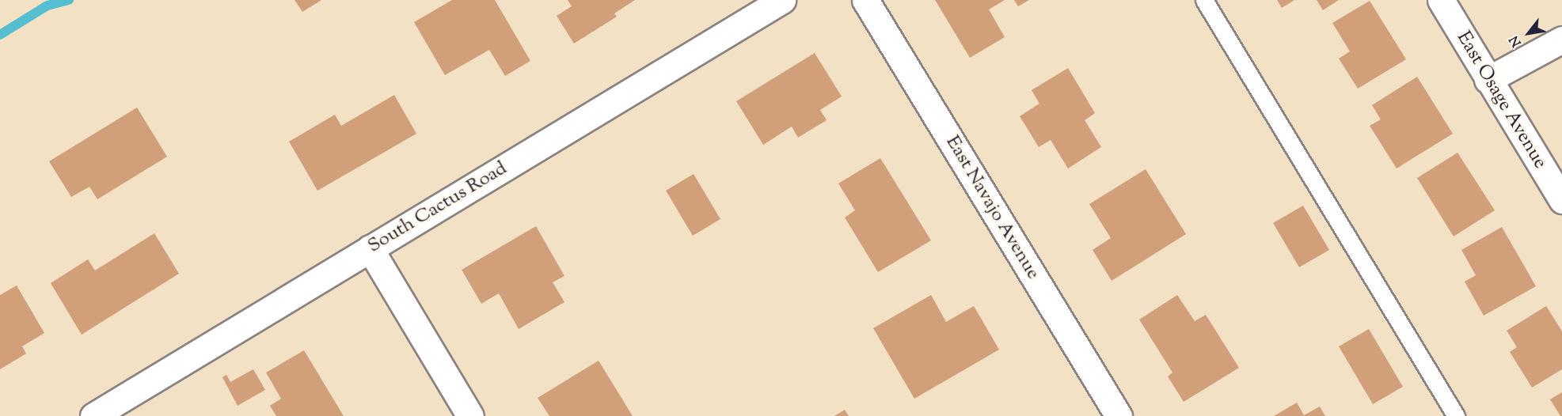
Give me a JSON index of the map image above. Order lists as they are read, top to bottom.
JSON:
{
  "streets": {
    "street": ["East Osage Avenue", "South Cactus Road", "East Navajo Avenue"]
  },
  "north": "bottom left"
}
